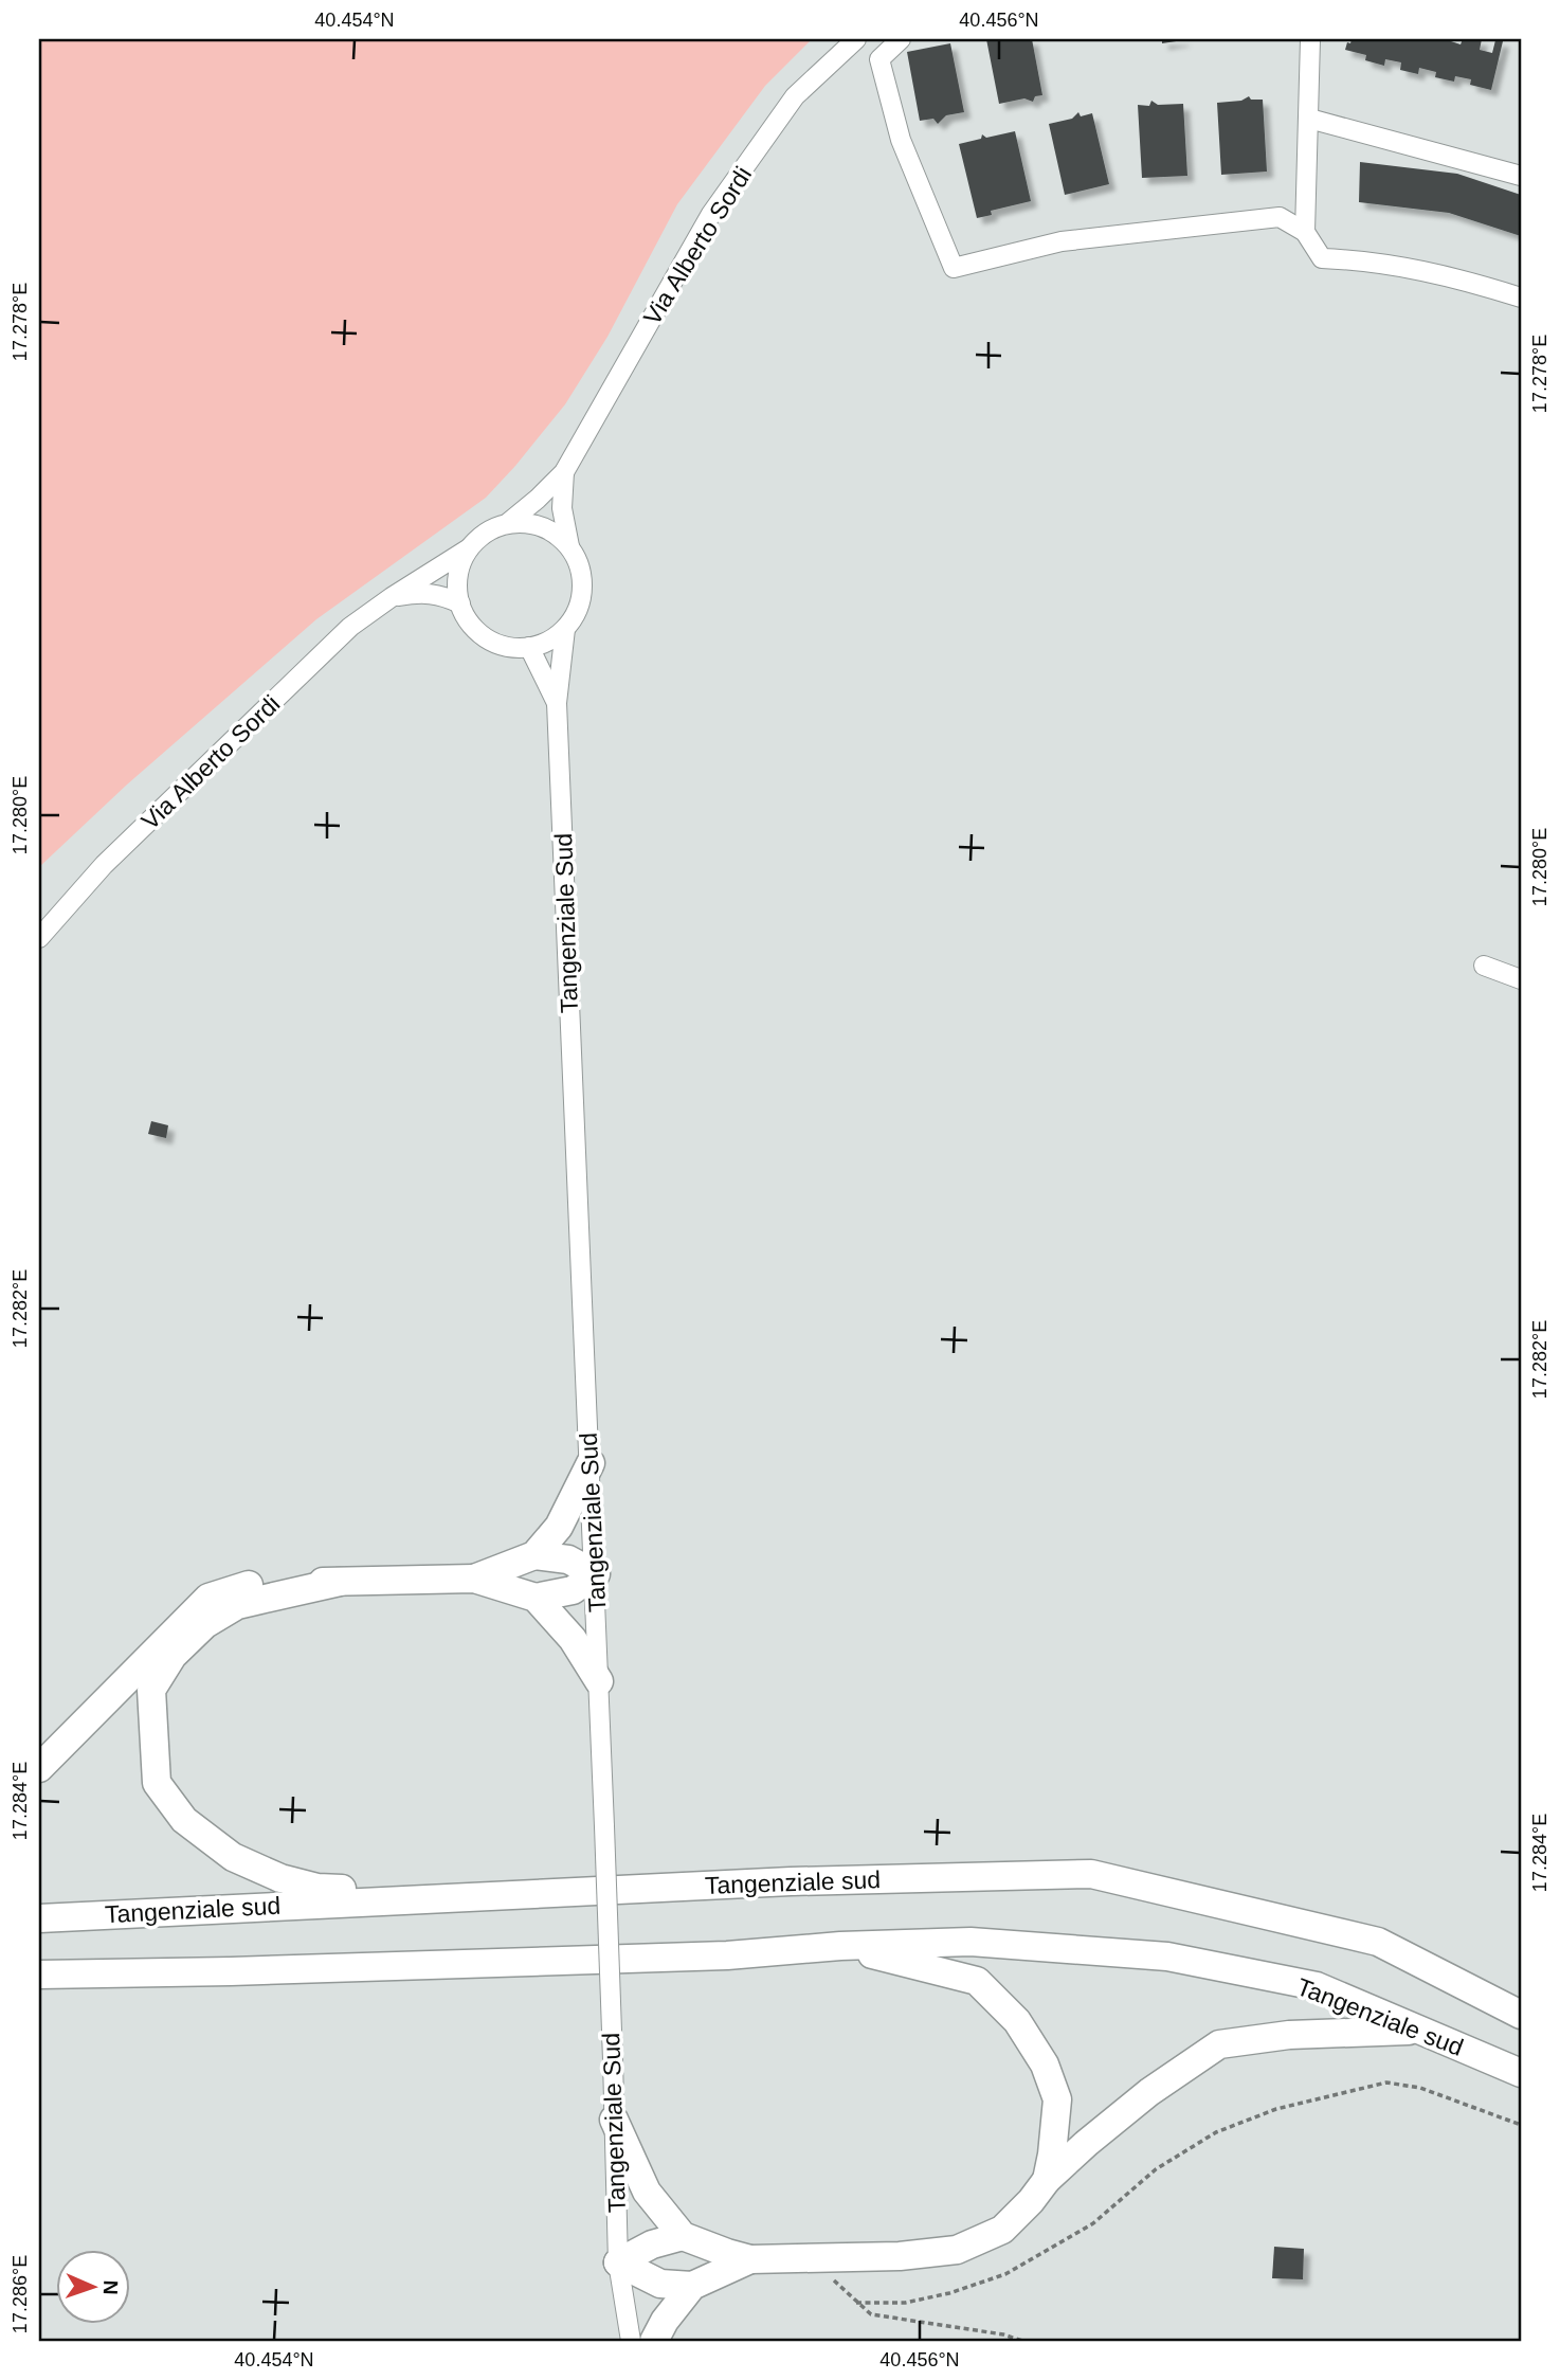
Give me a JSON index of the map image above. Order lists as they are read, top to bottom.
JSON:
{
  "streets": {
    "highway": ["Tangenziale sud"],
    "street": ["Via Alberto Sordi", "Tangenziale Sud"]
  },
  "crossings": [
    ["Via Alberto Sordi", "Tangenziale Sud"]
  ],
  "north": "right",
  "coordinates": [
    "40.454°N",
    "40.456°N",
    "17.278°E",
    "17.280°E",
    "17.282°E",
    "17.284°E",
    "17.286°E"
  ]
}
